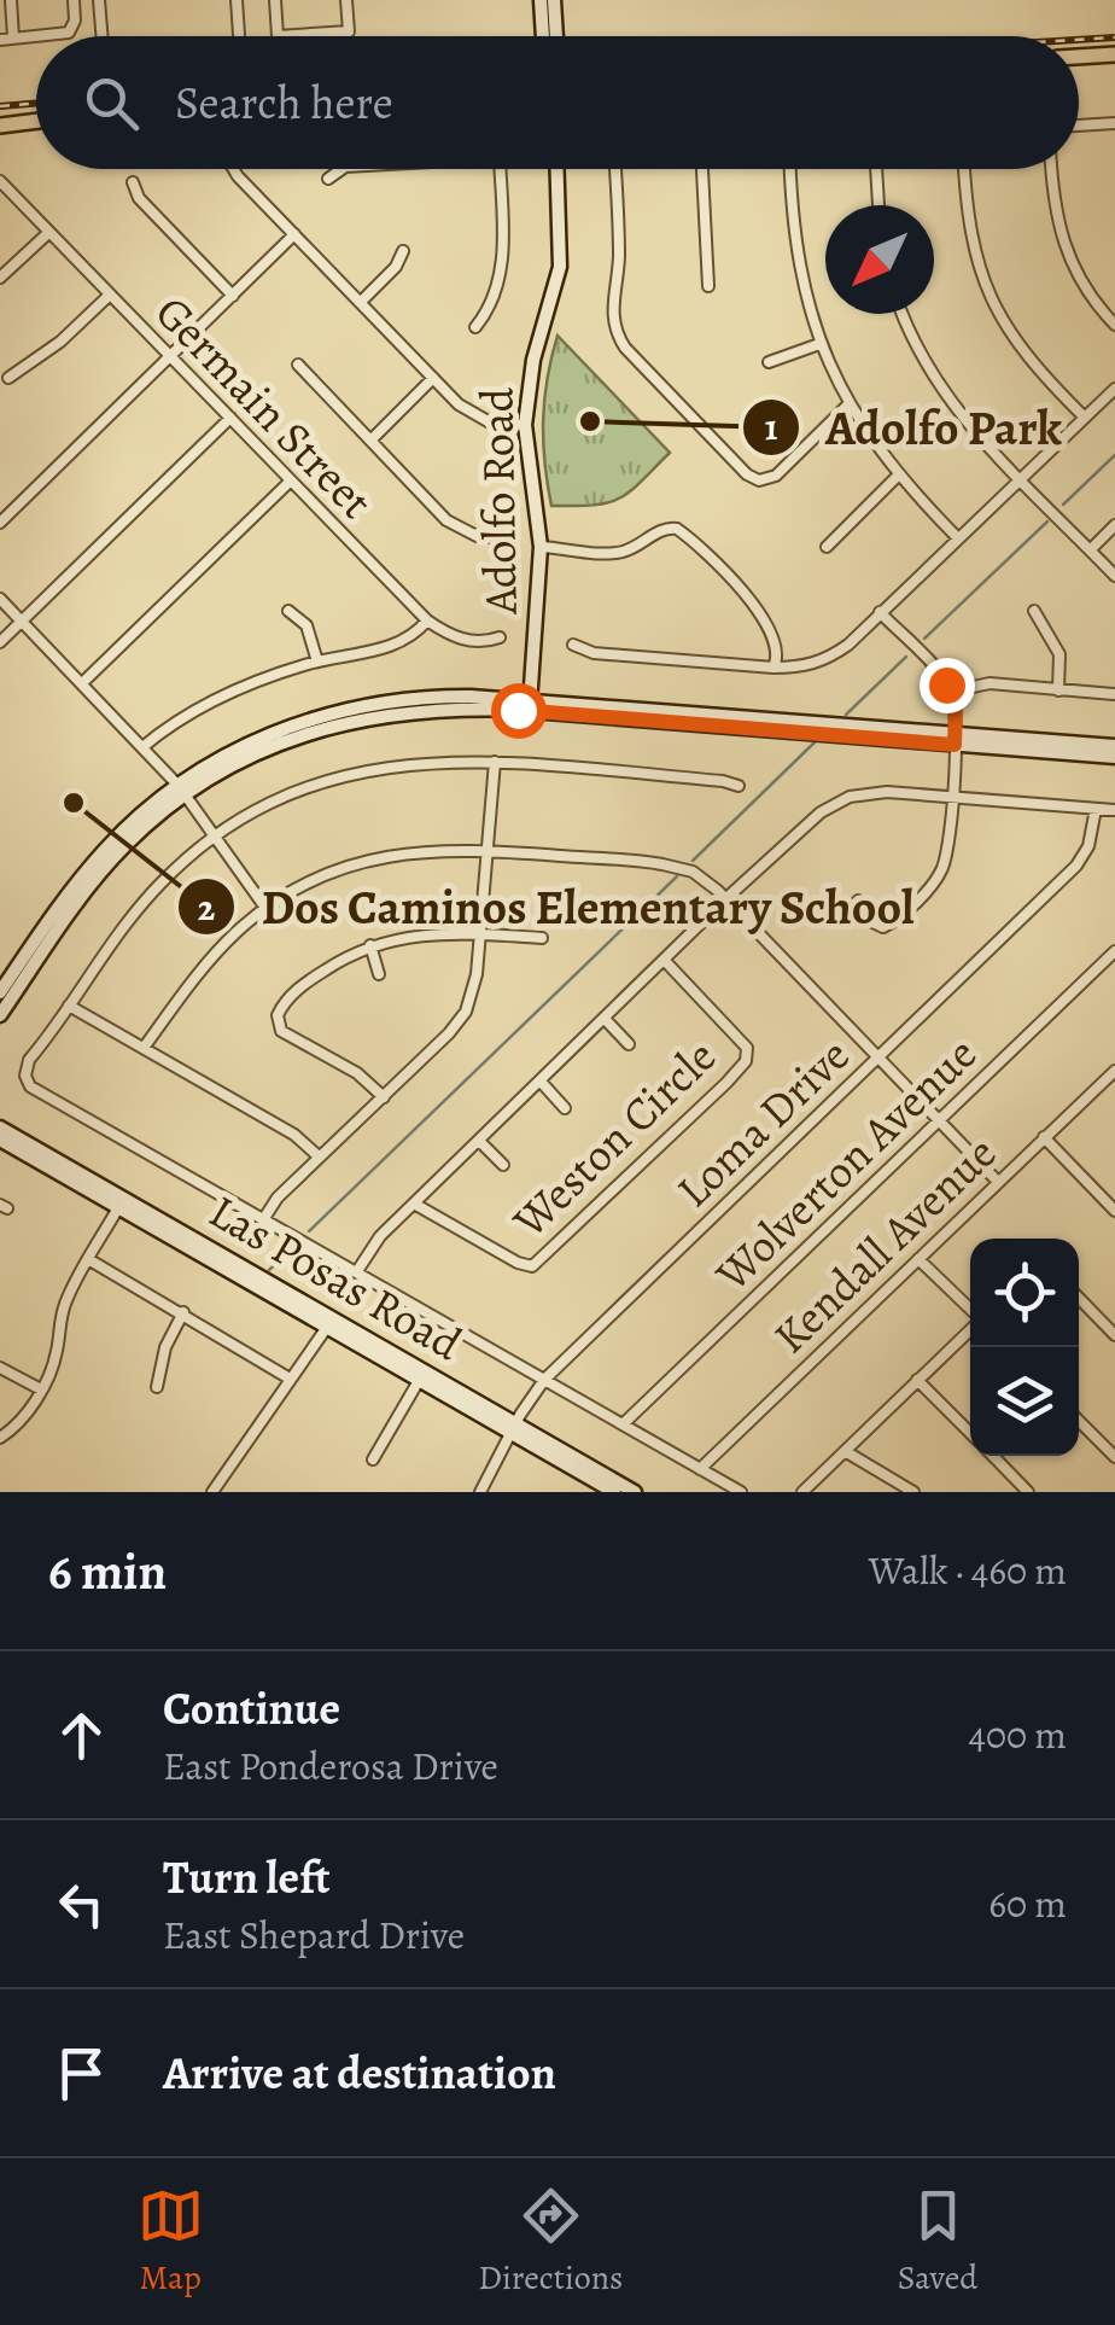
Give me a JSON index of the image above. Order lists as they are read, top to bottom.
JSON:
{
  "streets": {
    "main road": ["Adolfo Road", "Las Posas Road"],
    "street": [
      "Germain Street",
      "Loma Drive",
      "Weston Circle",
      "Wolverton Avenue",
      "Kendall Avenue"
    ]
  },
  "crossings": [
    ["Loma Drive", "Las Posas Road"]
  ],
  "places": ["Adolfo Park", "Dos Caminos Elementary School"],
  "north": "bottom left",
  "page": {
    "search": "Search here",
    "heading": ["6 min", "Walk · 460 m"],
    "list": [
      ["Continue", "East Ponderosa Drive", "400 m"],
      ["Turn left", "East Shepard Drive", "60 m"],
      "Arrive at destination"
    ],
    "nav": ["Map", "Directions", "Saved"]
  }
}
